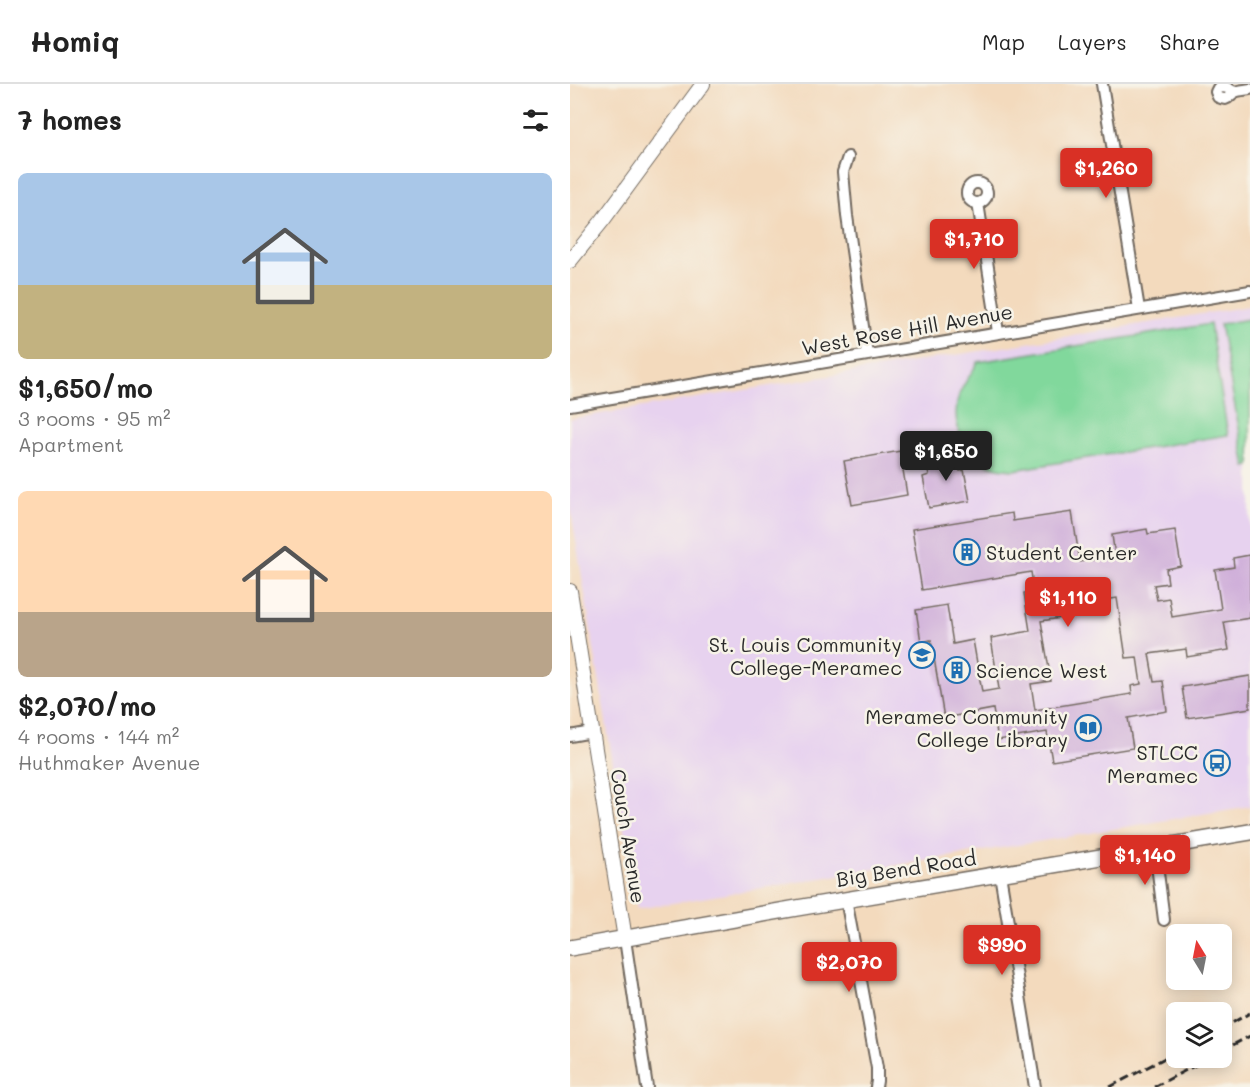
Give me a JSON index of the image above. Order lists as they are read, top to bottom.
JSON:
{
  "streets": {
    "main road": ["Big Bend Road"],
    "street": ["West Rose Hill Avenue", "Couch Avenue"]
  },
  "crossings": [
    ["Couch Avenue", "Big Bend Road"]
  ],
  "places": {
    "building": ["Student Center", "Science West"],
    "school or university": ["St. Louis Community College-Meramec"],
    "library": ["Meramec Community College Library"],
    "bus stop": ["STLCC Meramec"]
  },
  "north": "top",
  "page": {
    "header": "Homiq",
    "nav": ["Map", "Layers", "Share"],
    "heading": "7 homes",
    "price": [
      "$1,260",
      "$1,710",
      "$1,650",
      "$1,110",
      "$1,140",
      "$990",
      "$2,070"
    ],
    "list": [
      {
        "name": "$1,650/mo",
        "note": "3 rooms · 95 m² · Apartment"
      },
      {
        "name": "$2,070/mo",
        "note": "4 rooms · 144 m² · Huthmaker Avenue"
      }
    ]
  }
}
